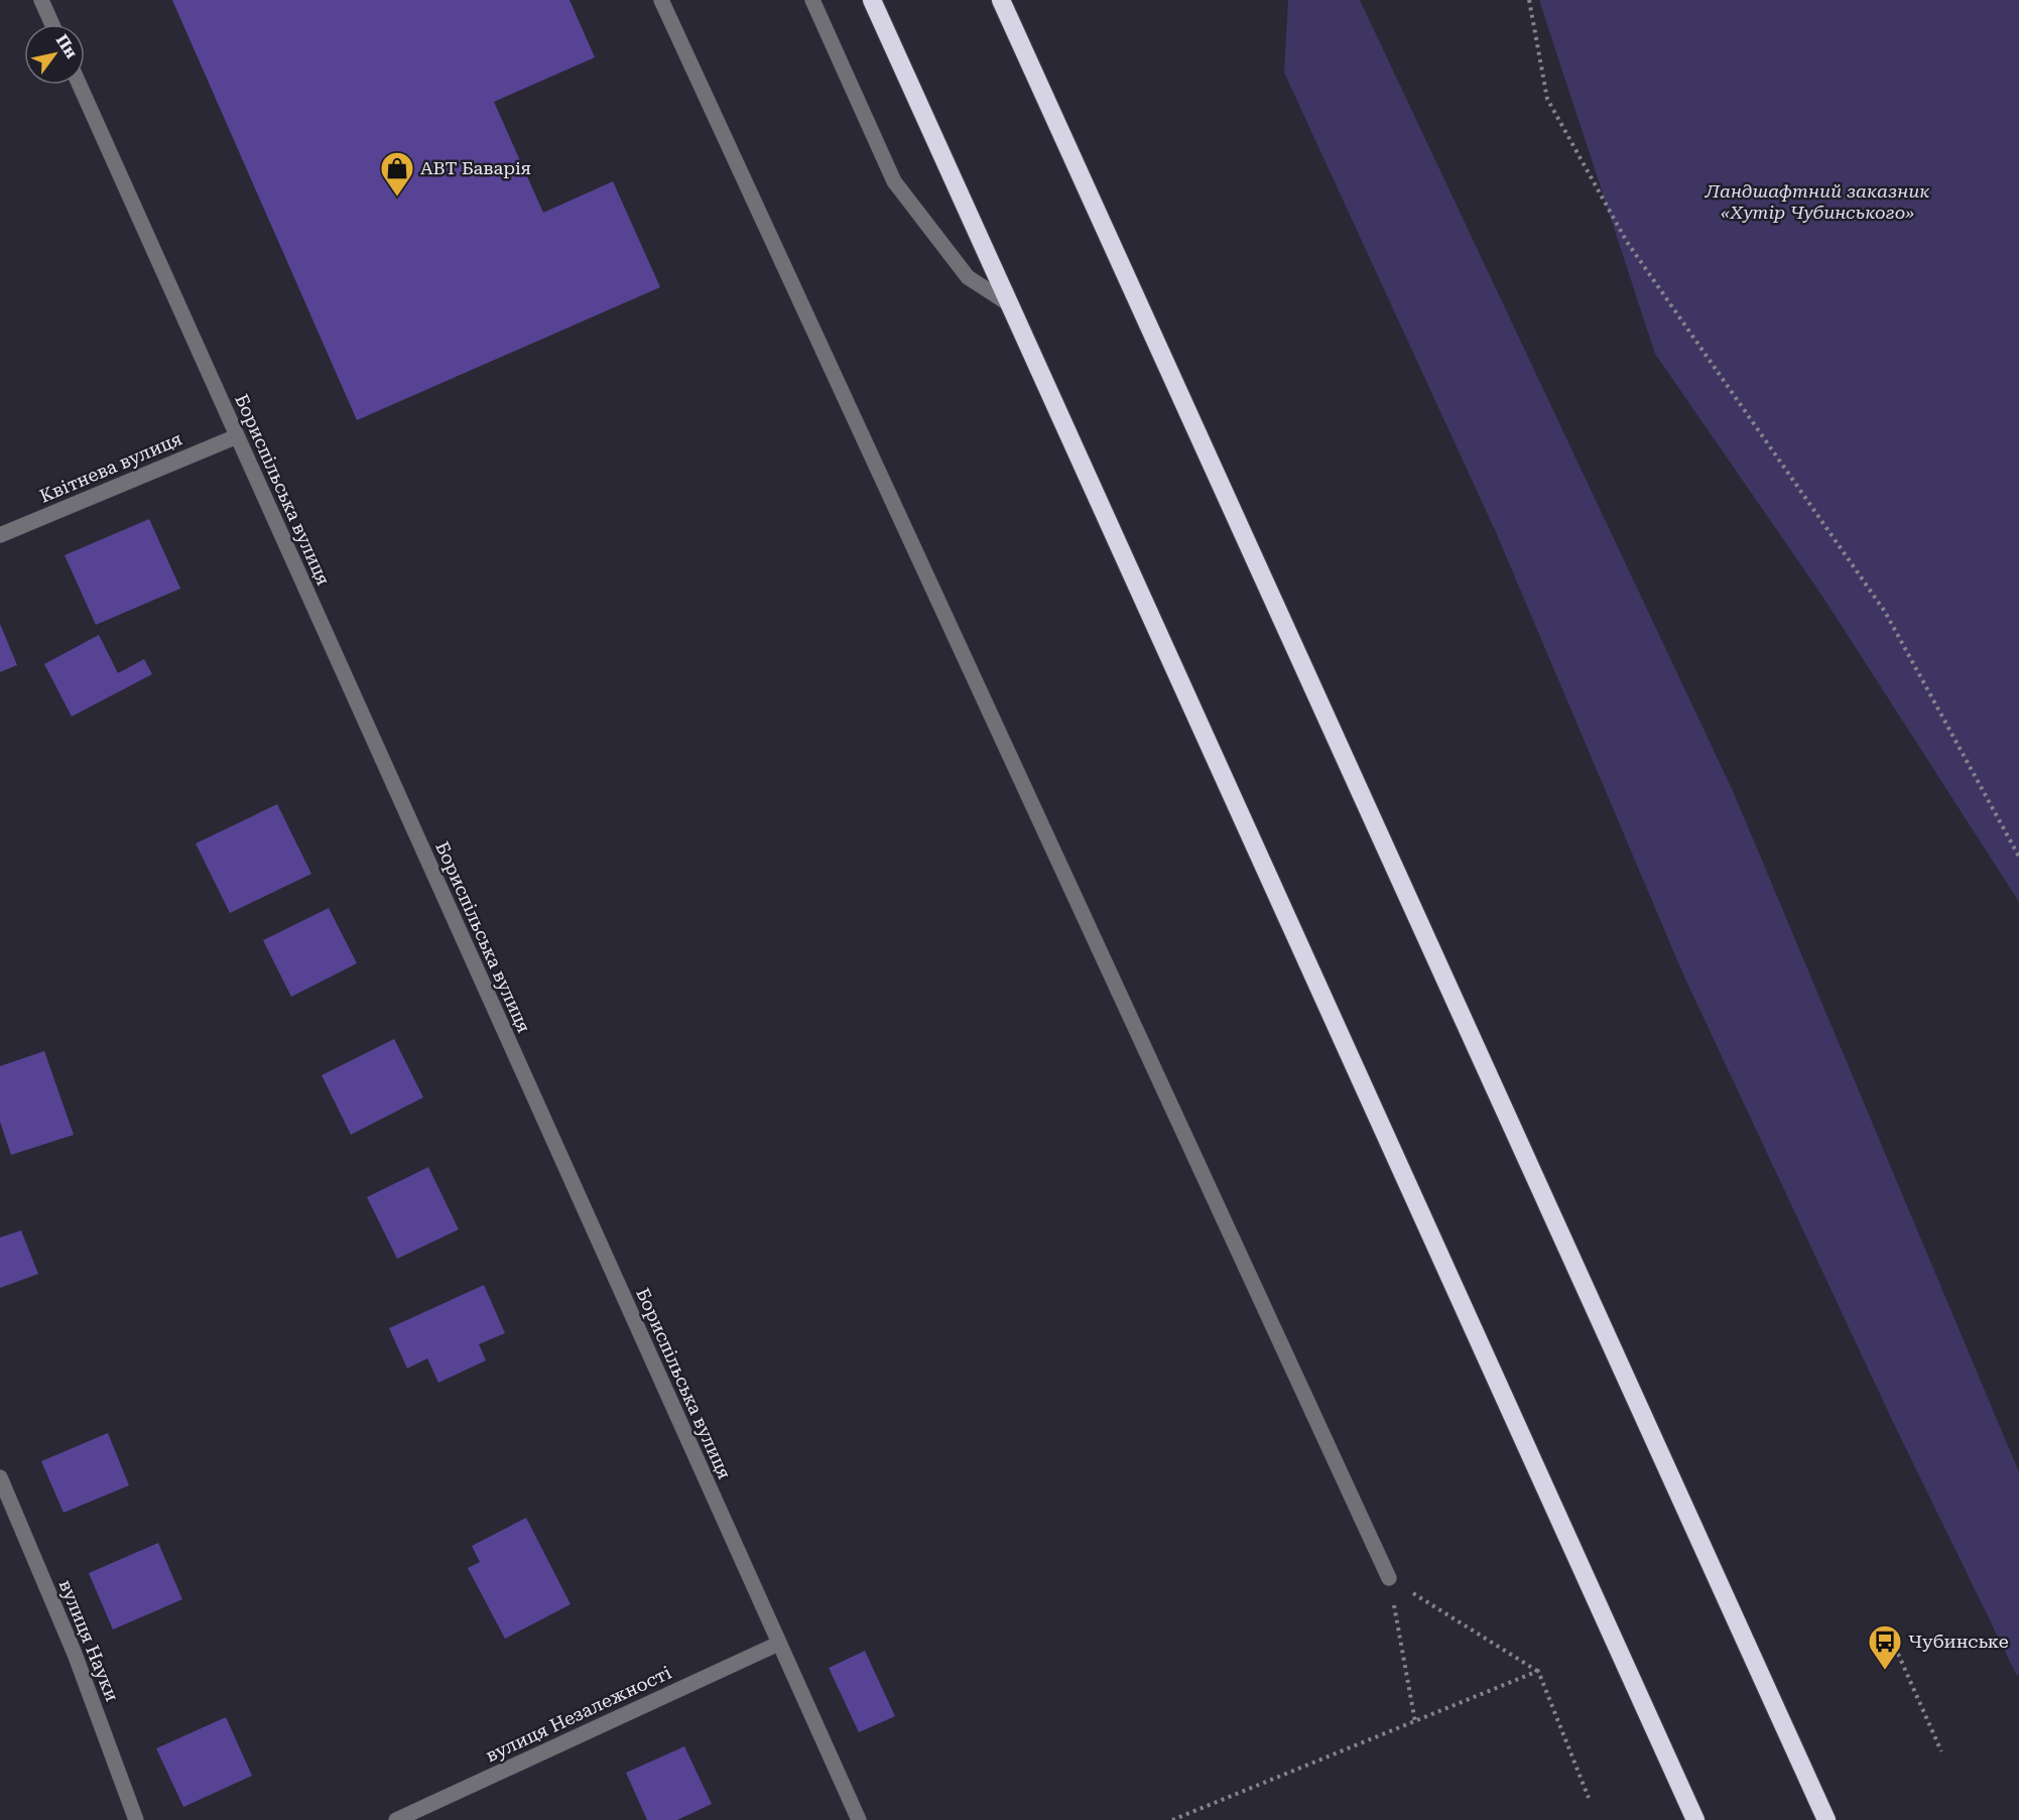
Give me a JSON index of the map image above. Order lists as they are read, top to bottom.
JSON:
{
  "streets": {
    "street": [
      "Квітнева вулиця",
      "Бориспільська вулиця",
      "вулиця Науки",
      "вулиця Незалежності"
    ]
  },
  "crossings": [
    ["Квітнева вулиця", "Бориспільська вулиця"],
    ["Бориспільська вулиця", "вулиця Незалежності"]
  ],
  "parks": ["Ландшафтний заказник «Хутір Чубинського»"],
  "places": {
    "shop": ["АВТ Баварія"],
    "bus stop": ["Чубинське"]
  },
  "north": "top right"
}
